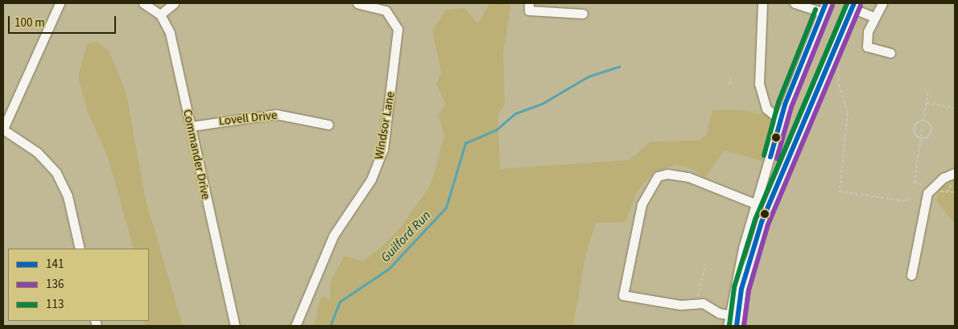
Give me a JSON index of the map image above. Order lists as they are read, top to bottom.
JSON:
{
  "streets": {
    "street": ["Lovell Drive", "Windsor Lane", "Commander Drive"]
  },
  "crossings": [
    ["Lovell Drive", "Commander Drive"]
  ],
  "water": ["Guilford Run"],
  "lines": ["transit line 141", "transit line 113", "transit line 136"],
  "legend": ["141", "136", "113"],
  "scale_bar": "100 m"
}
